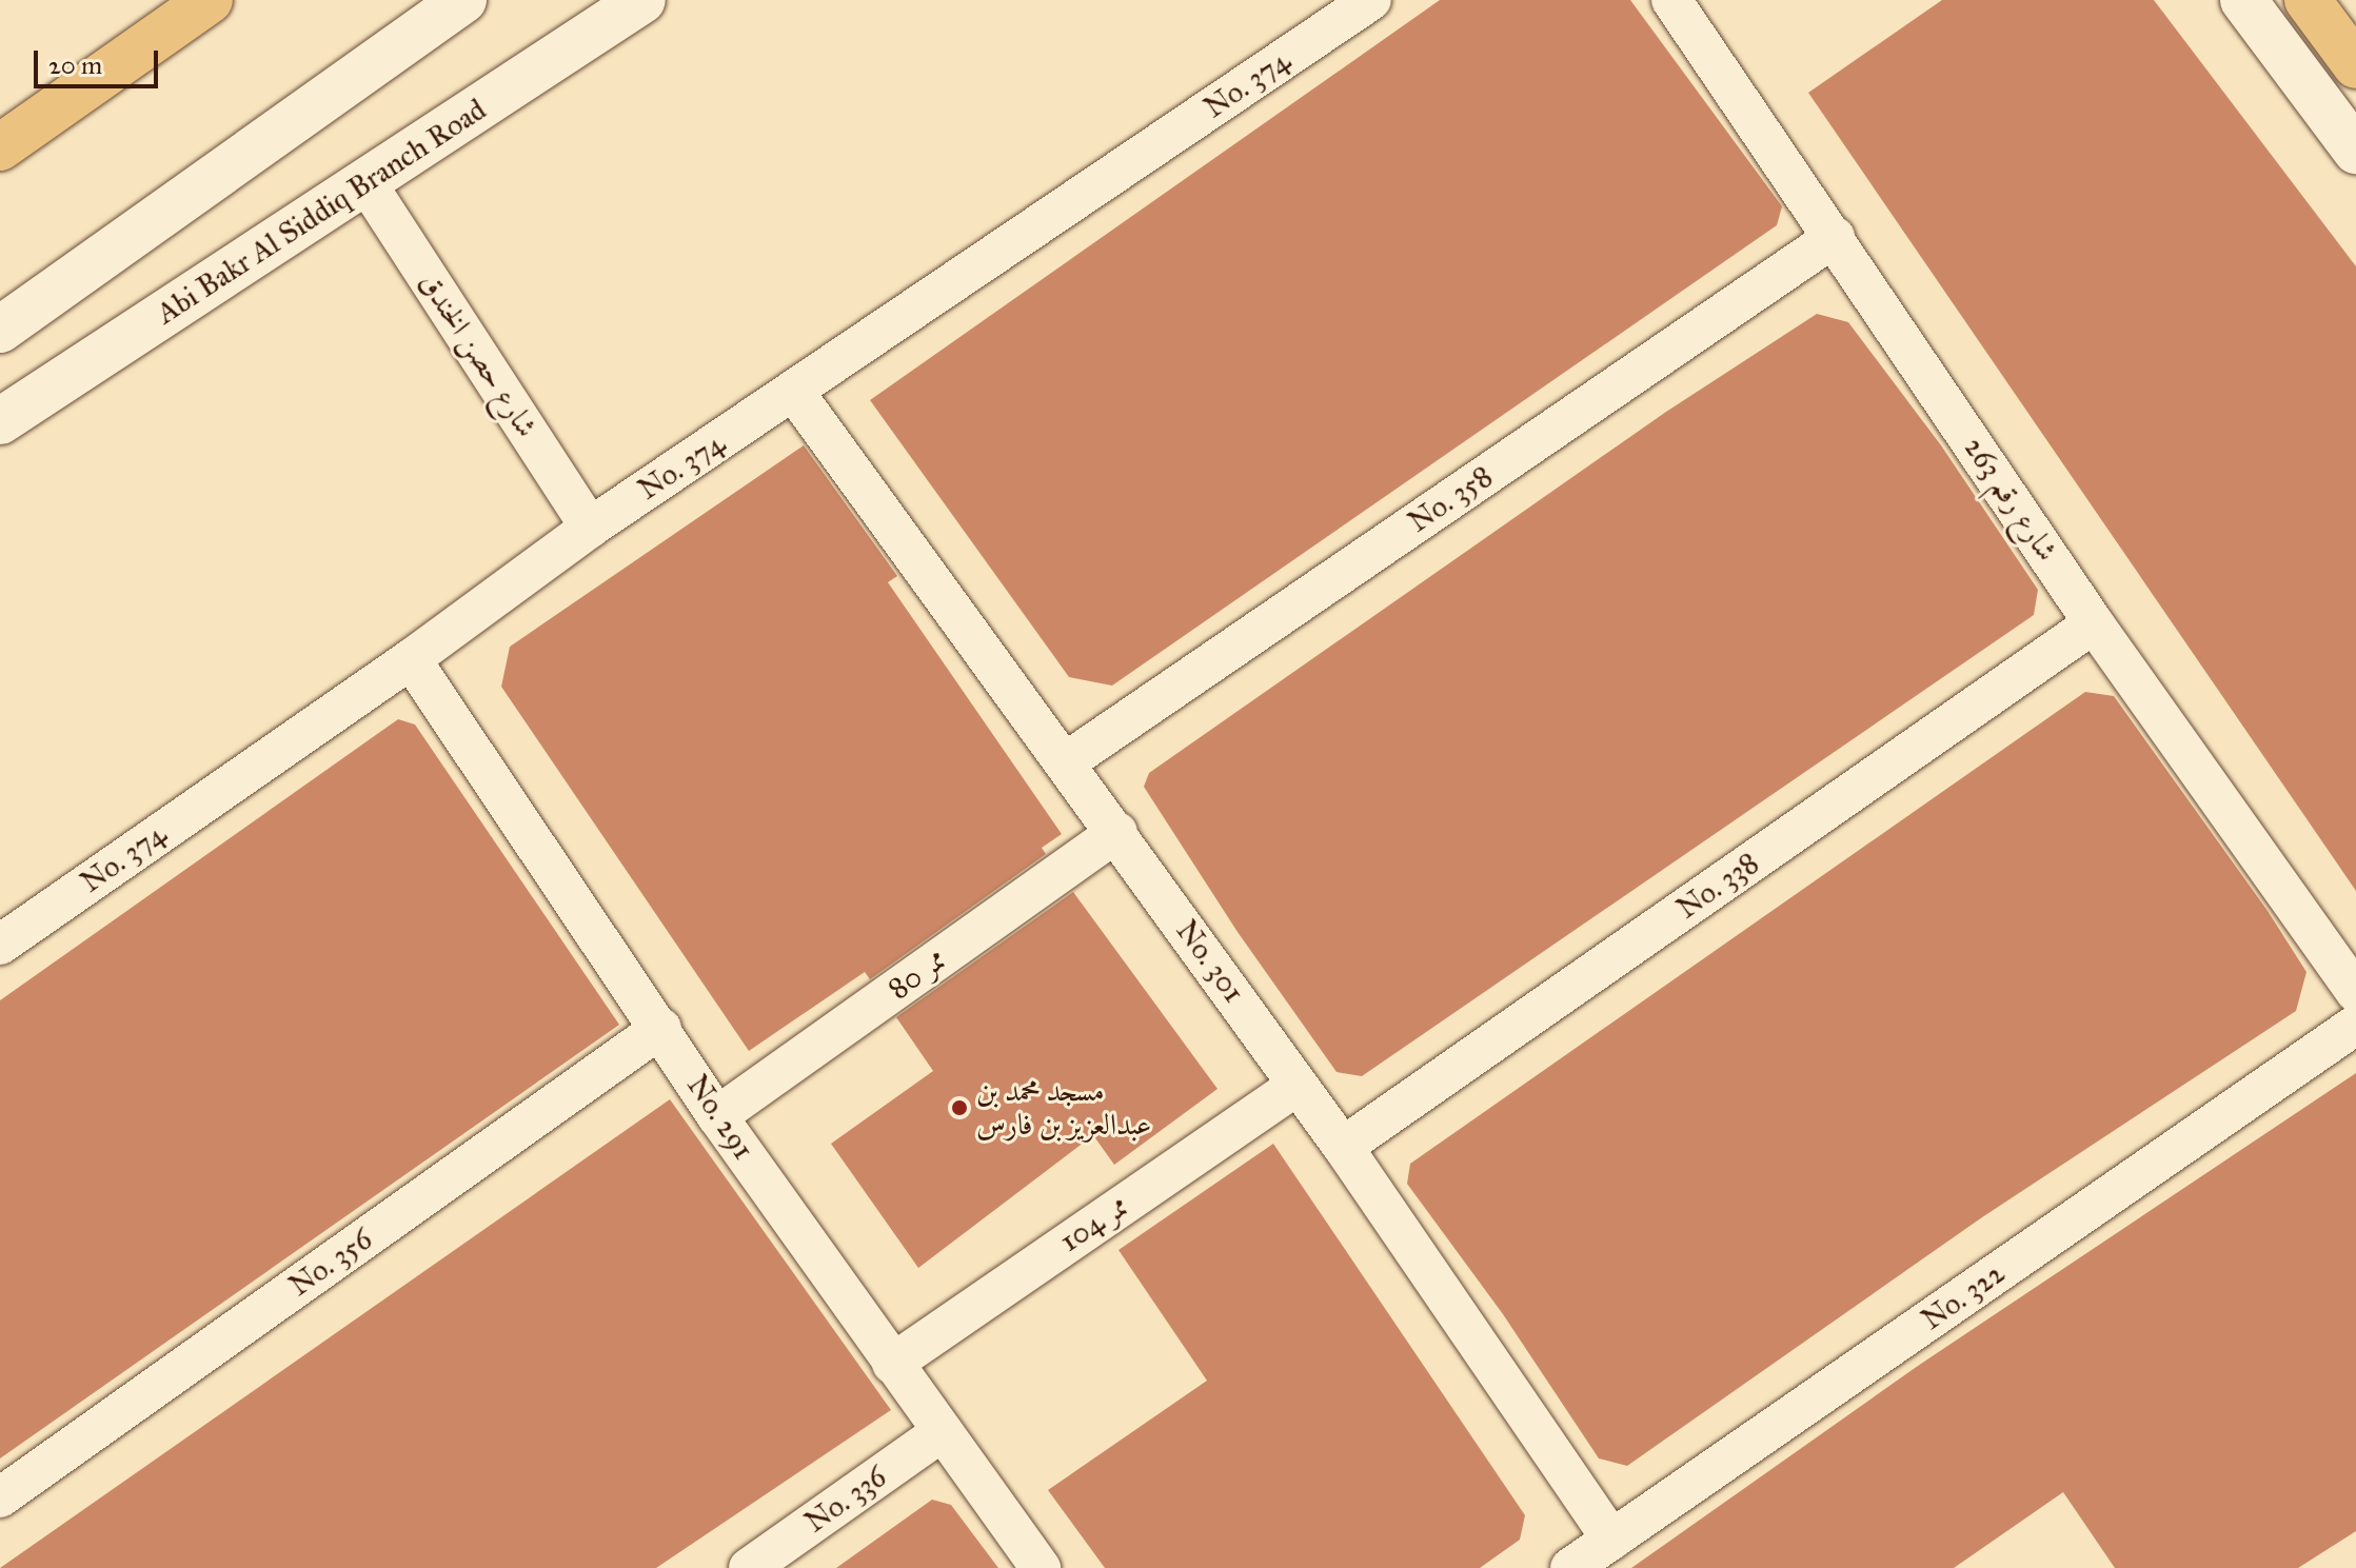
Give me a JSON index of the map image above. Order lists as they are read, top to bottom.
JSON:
{
  "streets": {
    "main road": ["Abi Bakr Al Siddiq Branch Road"],
    "street": [
      "No. 374",
      "شارع حصن الخندق",
      "No. 358",
      "شارع رقم 263",
      "No. 338",
      "No. 301",
      "ممر 80",
      "No. 291",
      "ممر 104",
      "No. 356",
      "No. 322",
      "No. 336"
    ]
  },
  "crossings": [
    ["No. 374", "شارع حصن الخندق"],
    ["No. 374", "No. 301"],
    ["No. 374", "No. 291"],
    ["Abi Bakr Al Siddiq Branch Road", "شارع حصن الخندق"],
    ["No. 358", "شارع رقم 263"],
    ["No. 358", "No. 301"],
    ["شارع رقم 263", "No. 338"],
    ["No. 338", "No. 301"],
    ["No. 301", "ممر 80"],
    ["No. 301", "ممر 104"],
    ["No. 301", "No. 322"],
    ["ممر 80", "No. 291"],
    ["No. 291", "ممر 104"],
    ["No. 291", "No. 356"],
    ["No. 291", "No. 336"]
  ],
  "places": ["مسجد محمد بن عبدالعزيز بن فارس"],
  "scale_bar": "20 m"
}
